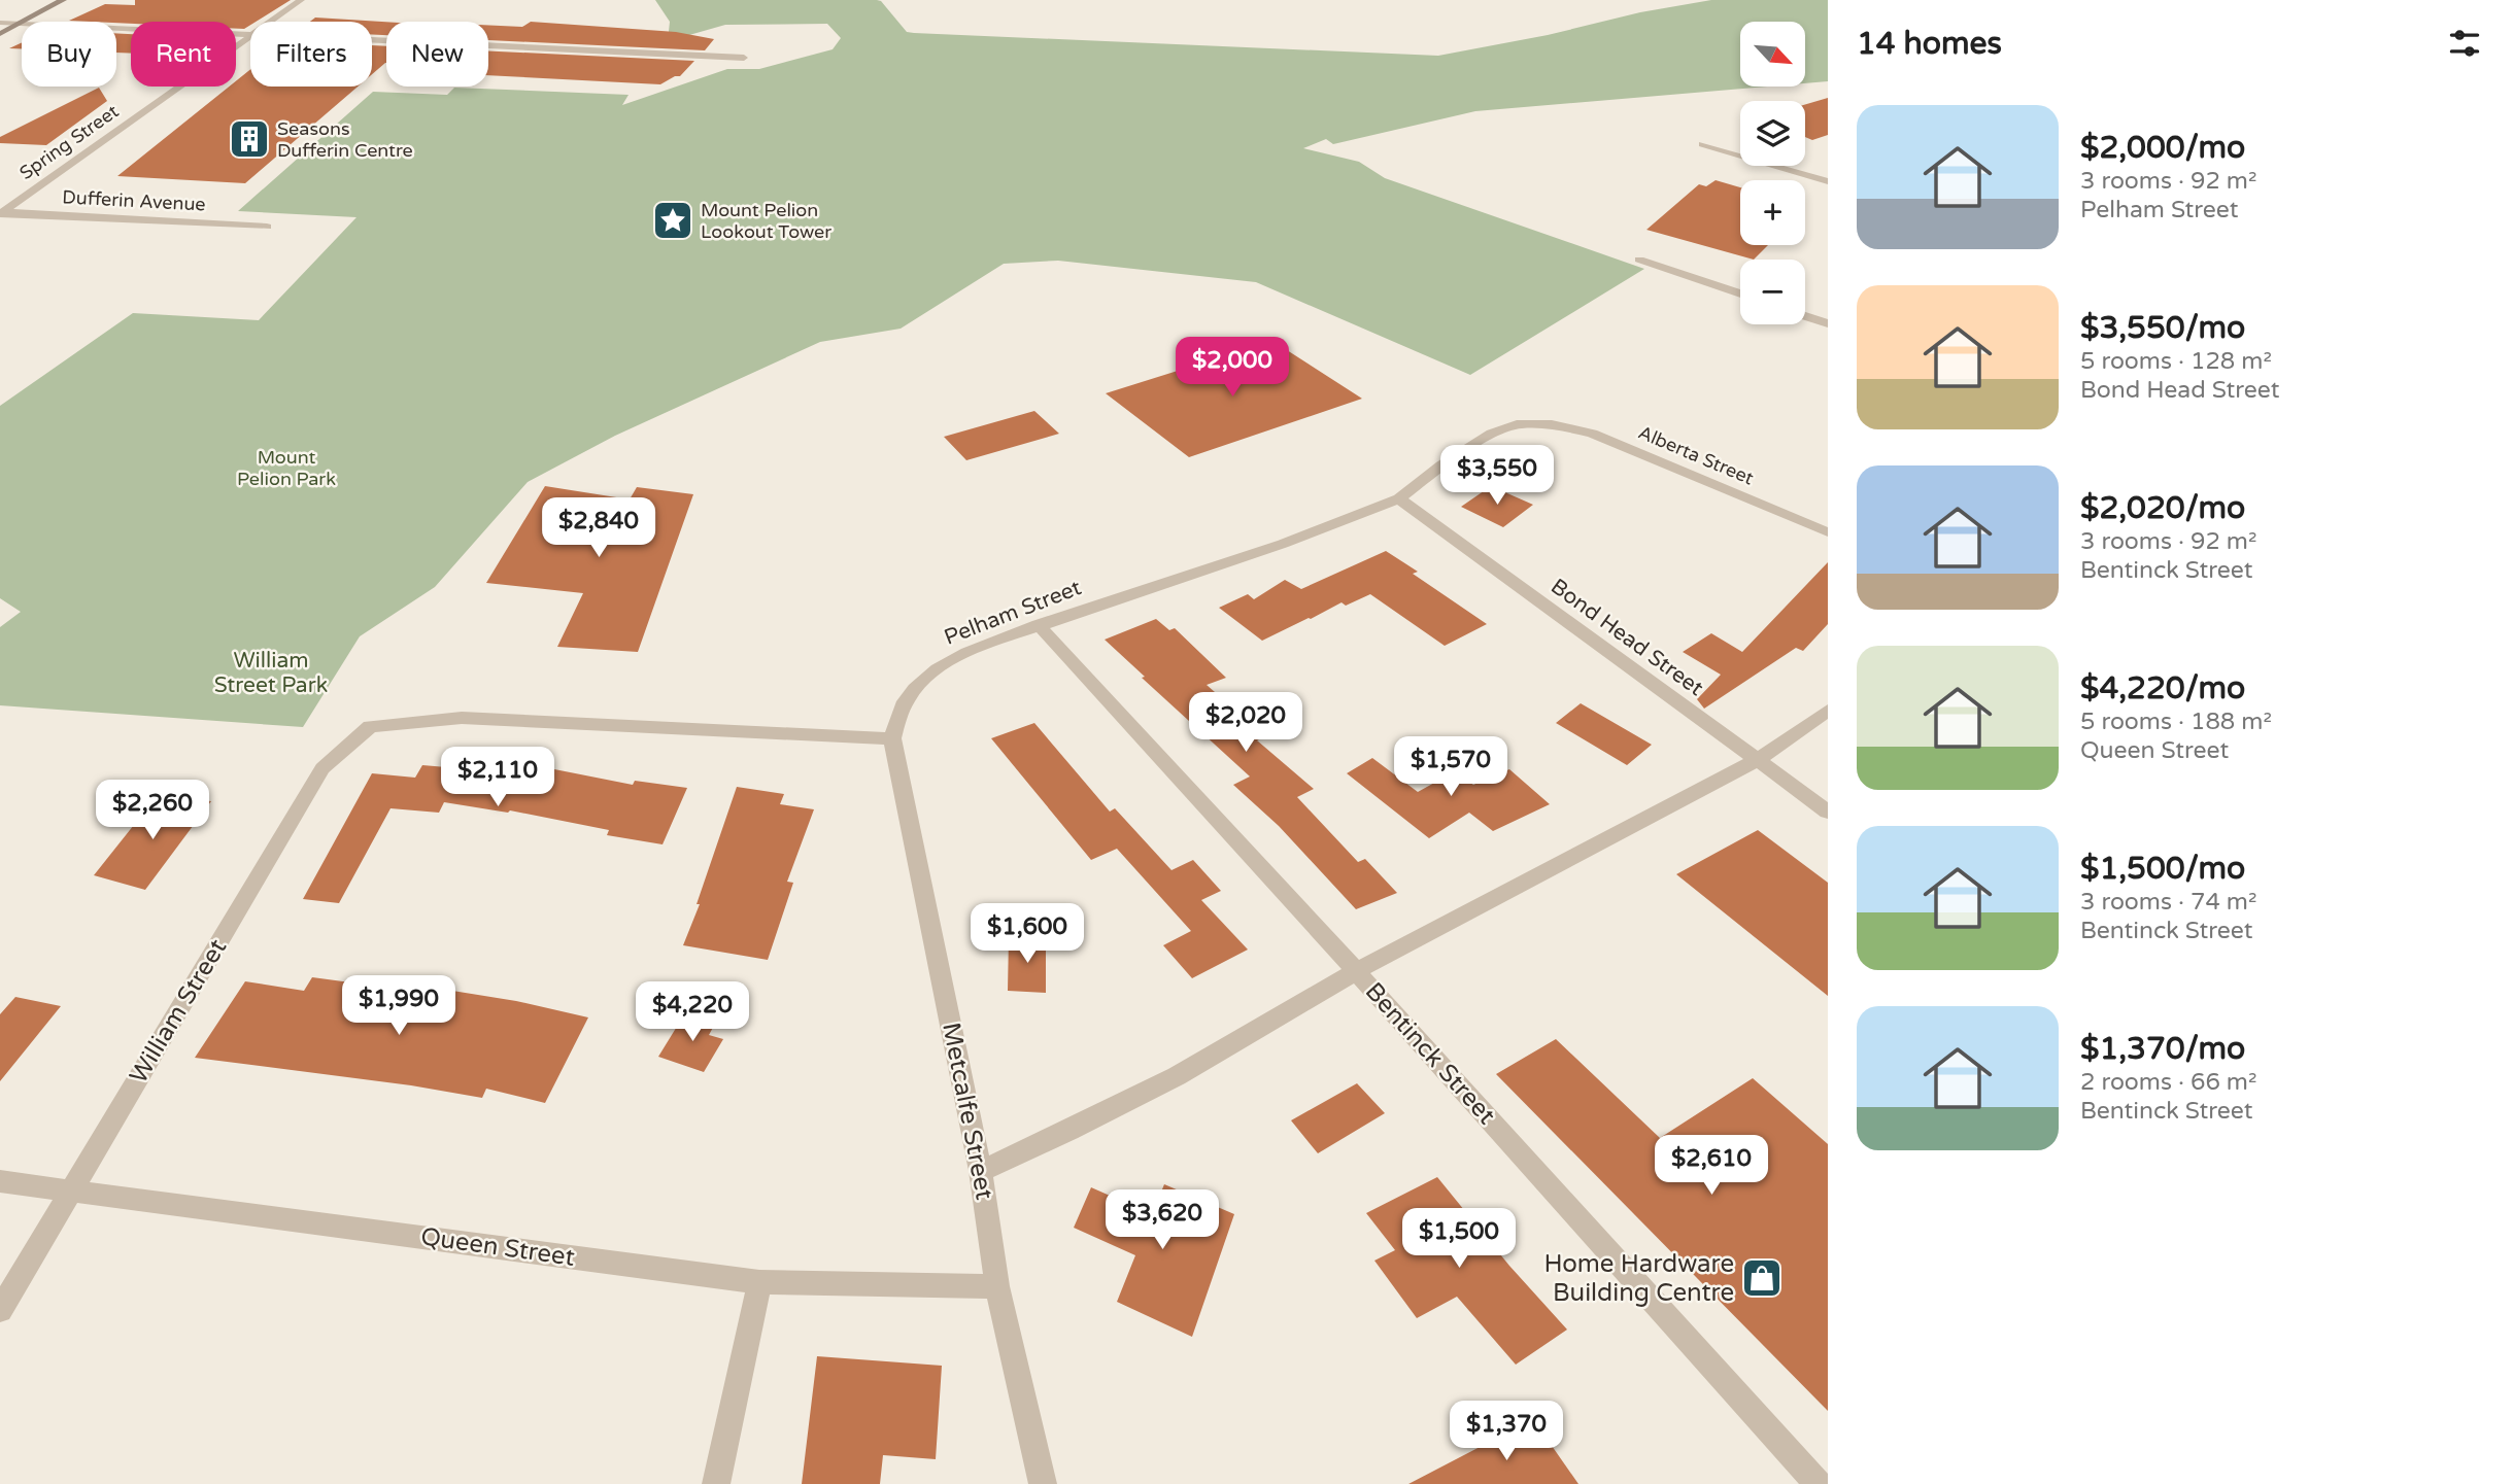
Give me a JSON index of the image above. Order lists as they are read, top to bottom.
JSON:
{
  "streets": {
    "street": [
      "Spring Street",
      "Dufferin Avenue",
      "Alberta Street",
      "Pelham Street",
      "Bond Head Street",
      "William Street",
      "Bentinck Street",
      "Metcalfe Street",
      "Queen Street"
    ]
  },
  "crossings": [
    ["Spring Street", "Dufferin Avenue"],
    ["Alberta Street", "Pelham Street"],
    ["Pelham Street", "Bond Head Street"],
    ["Pelham Street", "William Street"],
    ["Pelham Street", "Bentinck Street"],
    ["Pelham Street", "Metcalfe Street"],
    ["William Street", "Metcalfe Street"],
    ["William Street", "Queen Street"],
    ["Metcalfe Street", "Queen Street"]
  ],
  "parks": ["Mount Pelion Park", "William Street Park"],
  "places": {
    "building": ["Seasons Dufferin Centre"],
    "place": ["Mount Pelion Lookout Tower"],
    "shop": ["Home Hardware Building Centre"]
  },
  "north": "bottom right",
  "page": {
    "heading": "14 homes",
    "map_buttons": ["+", "−"],
    "chip": [
      "Buy",
      "Rent",
      "Filters",
      "New"
    ],
    "list": [
      {
        "name": "$2,000/mo",
        "note": "3 rooms · 92 m² · Pelham Street"
      },
      {
        "name": "$3,550/mo",
        "note": "5 rooms · 128 m² · Bond Head Street"
      },
      {
        "name": "$2,020/mo",
        "note": "3 rooms · 92 m² · Bentinck Street"
      },
      {
        "name": "$4,220/mo",
        "note": "5 rooms · 188 m² · Queen Street"
      },
      {
        "name": "$1,500/mo",
        "note": "3 rooms · 74 m² · Bentinck Street"
      },
      {
        "name": "$1,370/mo",
        "note": "2 rooms · 66 m² · Bentinck Street"
      }
    ],
    "price": [
      "$2,000",
      "$3,550",
      "$2,840",
      "$2,020",
      "$1,570",
      "$2,110",
      "$2,260",
      "$1,600",
      "$1,990",
      "$4,220",
      "$2,610",
      "$3,620",
      "$1,500",
      "$1,370"
    ]
  }
}
